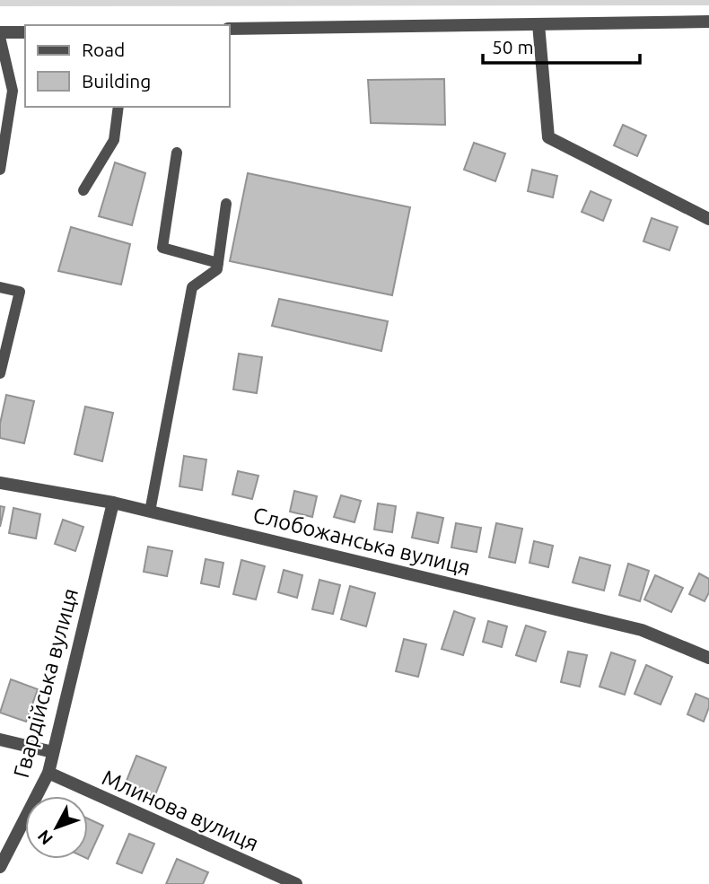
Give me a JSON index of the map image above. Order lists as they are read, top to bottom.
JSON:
{
  "streets": {
    "street": ["Слобожанська вулиця", "Гвардійська вулиця", "Млинова вулиця"]
  },
  "crossings": [
    ["Слобожанська вулиця", "Гвардійська вулиця"],
    ["Гвардійська вулиця", "Млинова вулиця"]
  ],
  "legend": ["Road", "Building"],
  "scale_bar": "50 m",
  "north": "bottom left"
}
